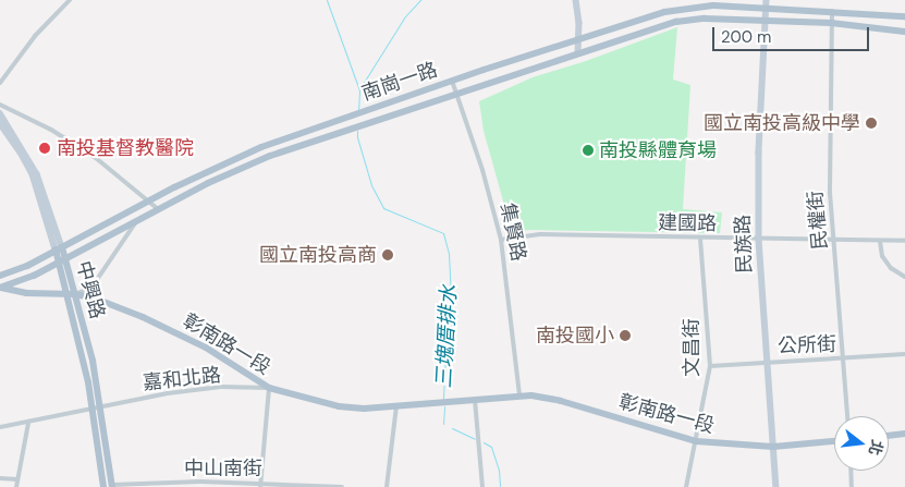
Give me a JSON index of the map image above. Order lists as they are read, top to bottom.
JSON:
{
  "streets": {
    "main road": [
      "南崗一路",
      "民族路",
      "中興路",
      "彰南路一段"
    ],
    "street": [
      "民權街",
      "建國路",
      "集賢路",
      "公所街",
      "文昌街",
      "嘉和北路",
      "中山南街"
    ]
  },
  "crossings": [
    ["南崗一路", "民權街"],
    ["南崗一路", "集賢路"],
    ["南崗一路", "民族路"],
    ["南崗一路", "中興路"],
    ["南崗一路", "彰南路一段"],
    ["民權街", "建國路"],
    ["民權街", "公所街"],
    ["建國路", "集賢路"],
    ["建國路", "民族路"],
    ["建國路", "文昌街"],
    ["集賢路", "彰南路一段"],
    ["民族路", "彰南路一段"],
    ["民族路", "公所街"],
    ["中興路", "彰南路一段"],
    ["中興路", "嘉和北路"],
    ["中興路", "中山南街"],
    ["彰南路一段", "文昌街"],
    ["彰南路一段", "嘉和北路"],
    ["公所街", "文昌街"]
  ],
  "water": ["三塊厝排水"],
  "places": [
    "國立南投高級中學",
    "南投基督教醫院",
    "南投縣體育場",
    "國立南投高商",
    "南投國小"
  ],
  "scale_bar": "200 m",
  "north": "right"
}
